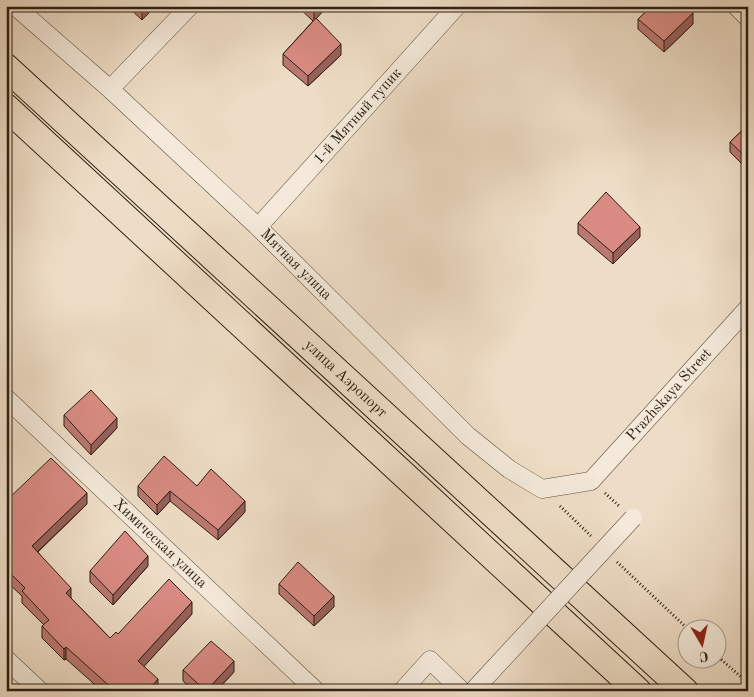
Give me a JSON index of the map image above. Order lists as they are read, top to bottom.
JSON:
{
  "streets": {
    "main road": ["улица Аэропорт"],
    "street": [
      "1-й Мятный тупик",
      "Мятная улица",
      "Prazhskaya Street",
      "Химическая улица"
    ]
  },
  "crossings": [
    ["1-й Мятный тупик", "Мятная улица"],
    ["Мятная улица", "Prazhskaya Street"]
  ],
  "north": "bottom"
}
